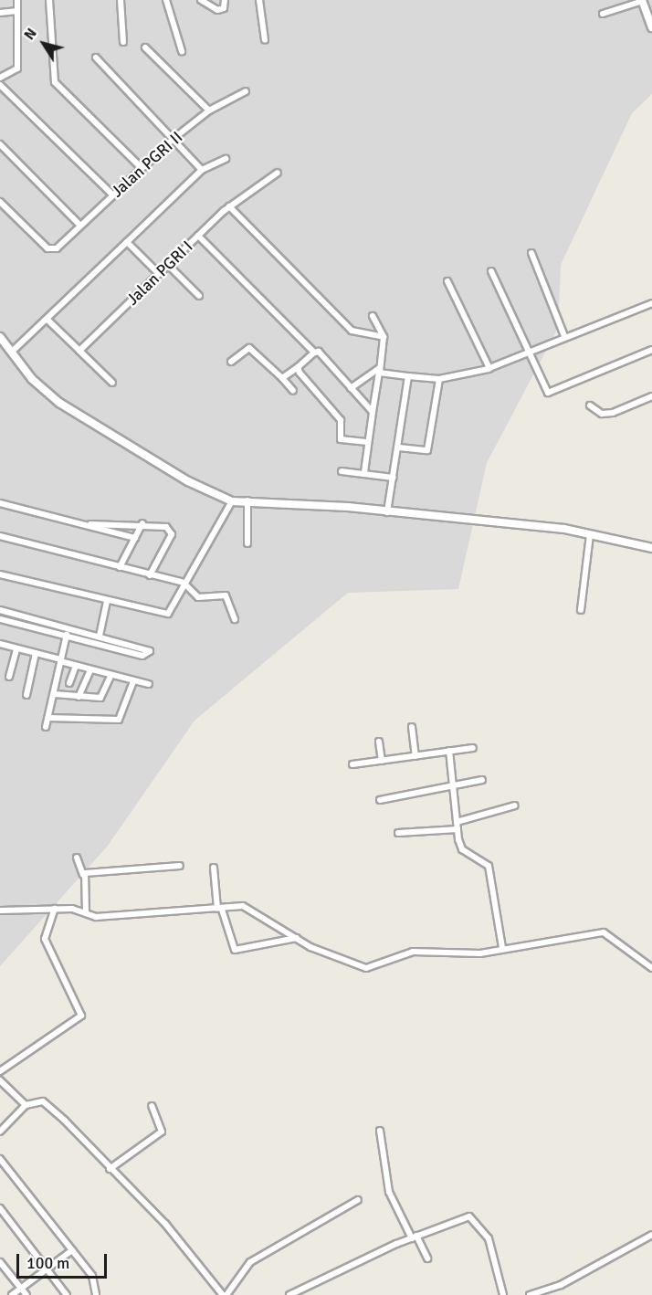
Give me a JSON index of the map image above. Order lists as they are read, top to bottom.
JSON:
{
  "streets": {
    "street": ["Jalan PGRI II", "Jalan PGRI I"]
  },
  "scale_bar": "100 m",
  "north": "top left"
}
